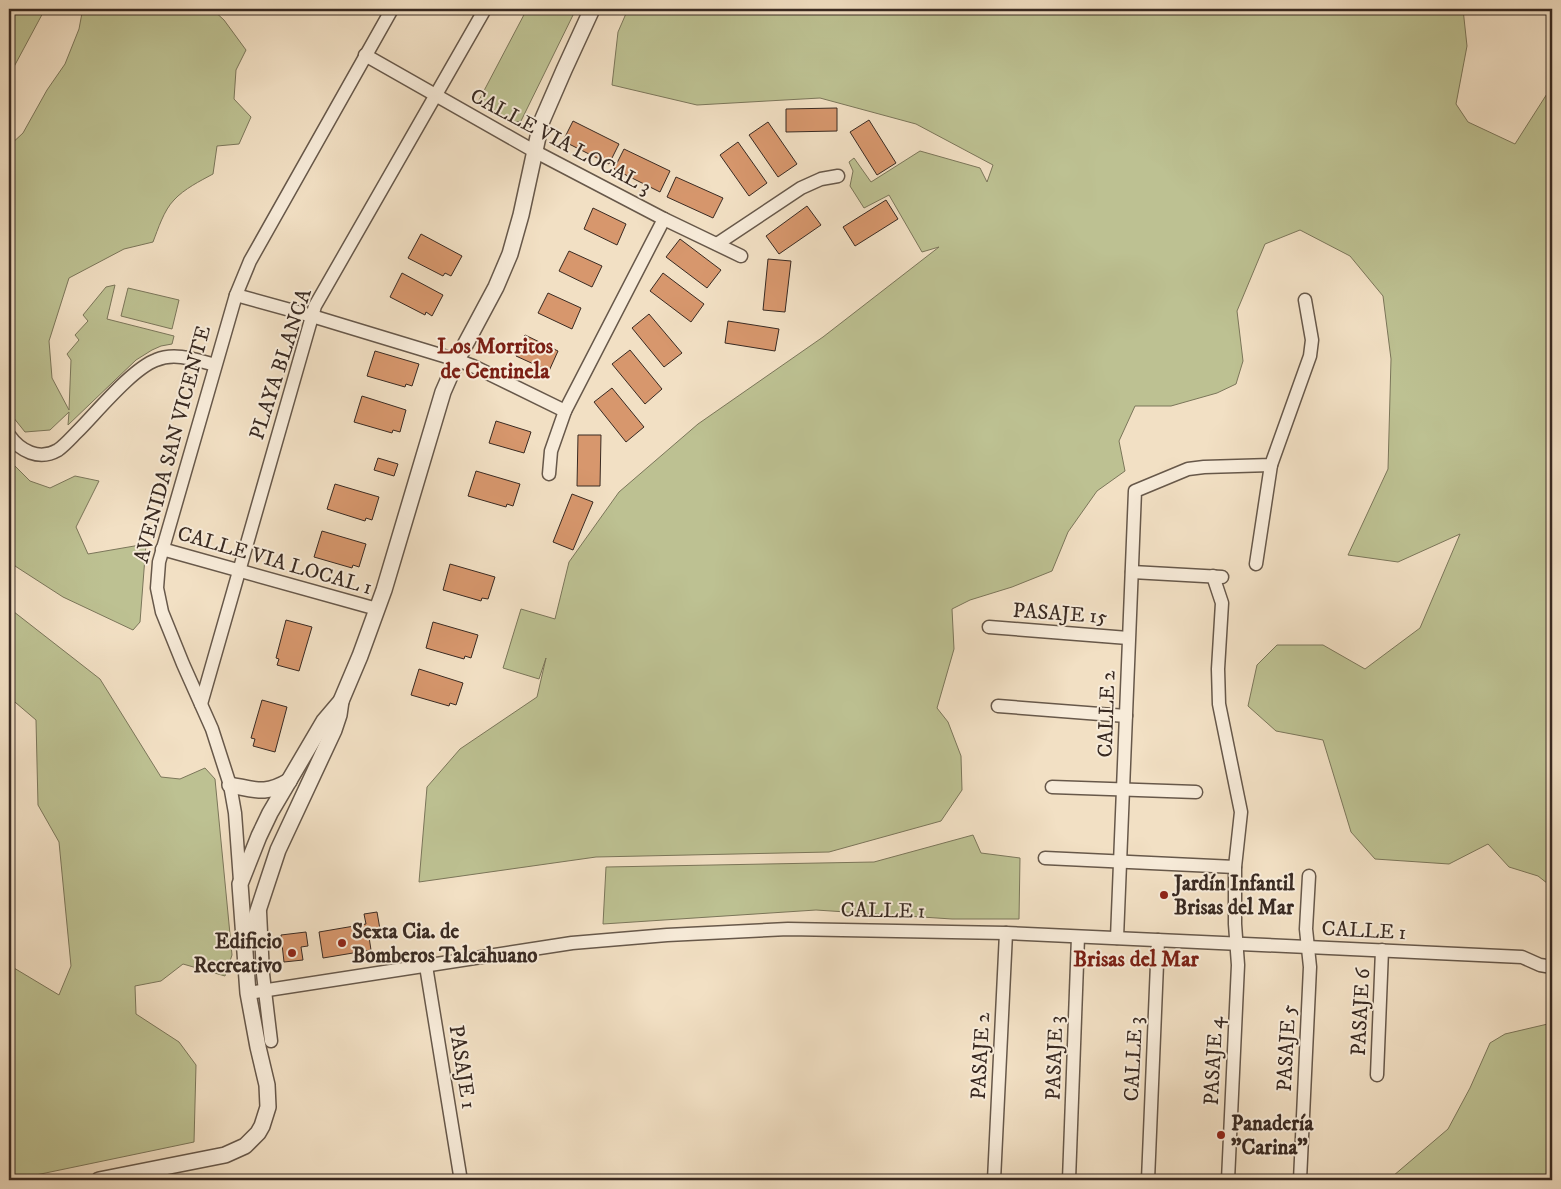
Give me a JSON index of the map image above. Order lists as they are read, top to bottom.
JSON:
{
  "streets": {
    "street": [
      "CALLE VIA LOCAL 3",
      "PLAYA BLANCA",
      "AVENIDA SAN VICENTE",
      "CALLE VIA LOCAL 1",
      "PASAJE 15",
      "CALLE 2",
      "CALLE 1",
      "PASAJE 6",
      "PASAJE 5",
      "PASAJE 2",
      "PASAJE 3",
      "CALLE 3",
      "PASAJE 4",
      "PASAJE 1"
    ]
  },
  "crossings": [
    ["CALLE VIA LOCAL 3", "PLAYA BLANCA"],
    ["CALLE VIA LOCAL 3", "AVENIDA SAN VICENTE"],
    ["PLAYA BLANCA", "AVENIDA SAN VICENTE"],
    ["PLAYA BLANCA", "CALLE VIA LOCAL 1"],
    ["AVENIDA SAN VICENTE", "CALLE VIA LOCAL 1"],
    ["AVENIDA SAN VICENTE", "CALLE 1"],
    ["PASAJE 15", "CALLE 2"],
    ["CALLE 2", "CALLE 1"],
    ["CALLE 2", "PASAJE 4"],
    ["CALLE 1", "PASAJE 6"],
    ["CALLE 1", "PASAJE 5"],
    ["CALLE 1", "PASAJE 2"],
    ["CALLE 1", "PASAJE 3"],
    ["CALLE 1", "CALLE 3"],
    ["CALLE 1", "PASAJE 4"],
    ["CALLE 1", "PASAJE 1"]
  ],
  "districts": ["Los Morritos de Centinela", "Brisas del Mar"],
  "places": [
    "Jardín Infantil Brisas del Mar",
    "Sexta Cia. de Bomberos Talcahuano",
    "Edificio Recreativo",
    "Panadería \"Carina\""
  ]
}
